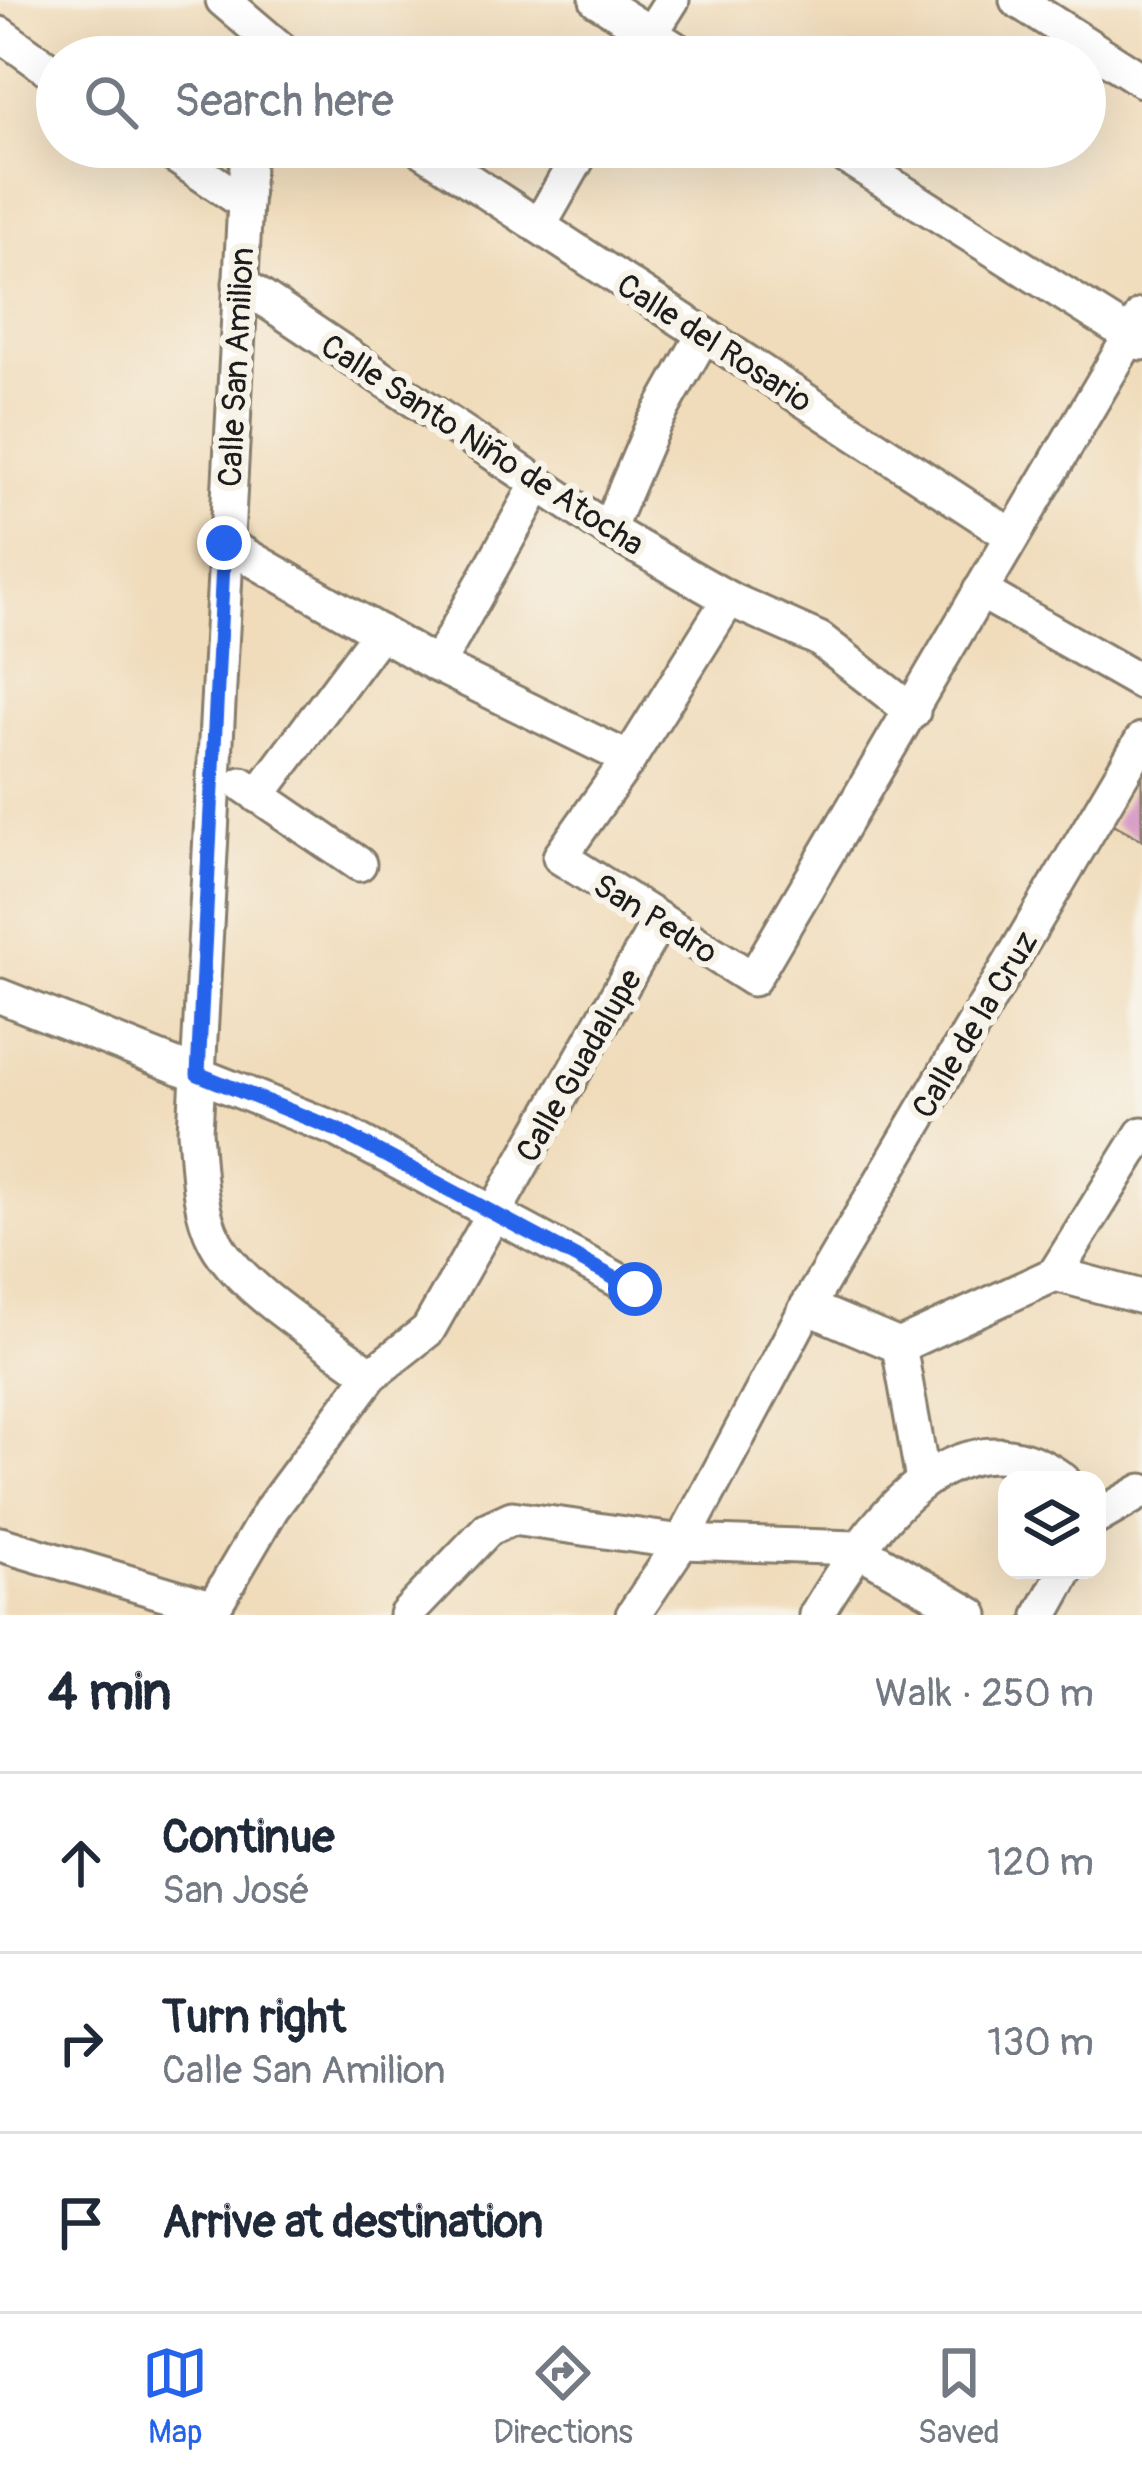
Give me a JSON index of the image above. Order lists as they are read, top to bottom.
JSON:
{
  "streets": {
    "street": [
      "Calle del Rosario",
      "Calle San Amilion",
      "Calle Santo Niño de Atocha",
      "San Pedro",
      "Calle de la Cruz",
      "Calle Guadalupe"
    ]
  },
  "crossings": [
    ["Calle San Amilion", "Calle Santo Niño de Atocha"],
    ["Calle San Amilion", "Calle Guadalupe"],
    ["Calle Santo Niño de Atocha", "San Pedro"],
    ["San Pedro", "Calle Guadalupe"]
  ],
  "page": {
    "search": "Search here",
    "heading": ["4 min", "Walk · 250 m"],
    "list": [
      ["Continue", "San José", "120 m"],
      ["Turn right", "Calle San Amilion", "130 m"],
      "Arrive at destination"
    ],
    "nav": ["Map", "Directions", "Saved"]
  }
}
